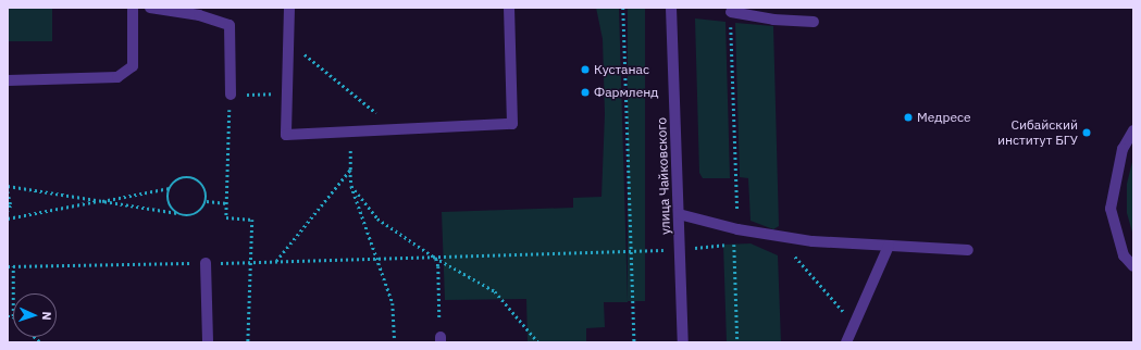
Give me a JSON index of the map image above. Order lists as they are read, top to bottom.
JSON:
{
  "streets": {
    "street": ["улица Чайковского"]
  },
  "places": [
    "Кустанас",
    "Фармленд",
    "Медресе",
    "Сибайский институт БГУ"
  ],
  "north": "right"
}
